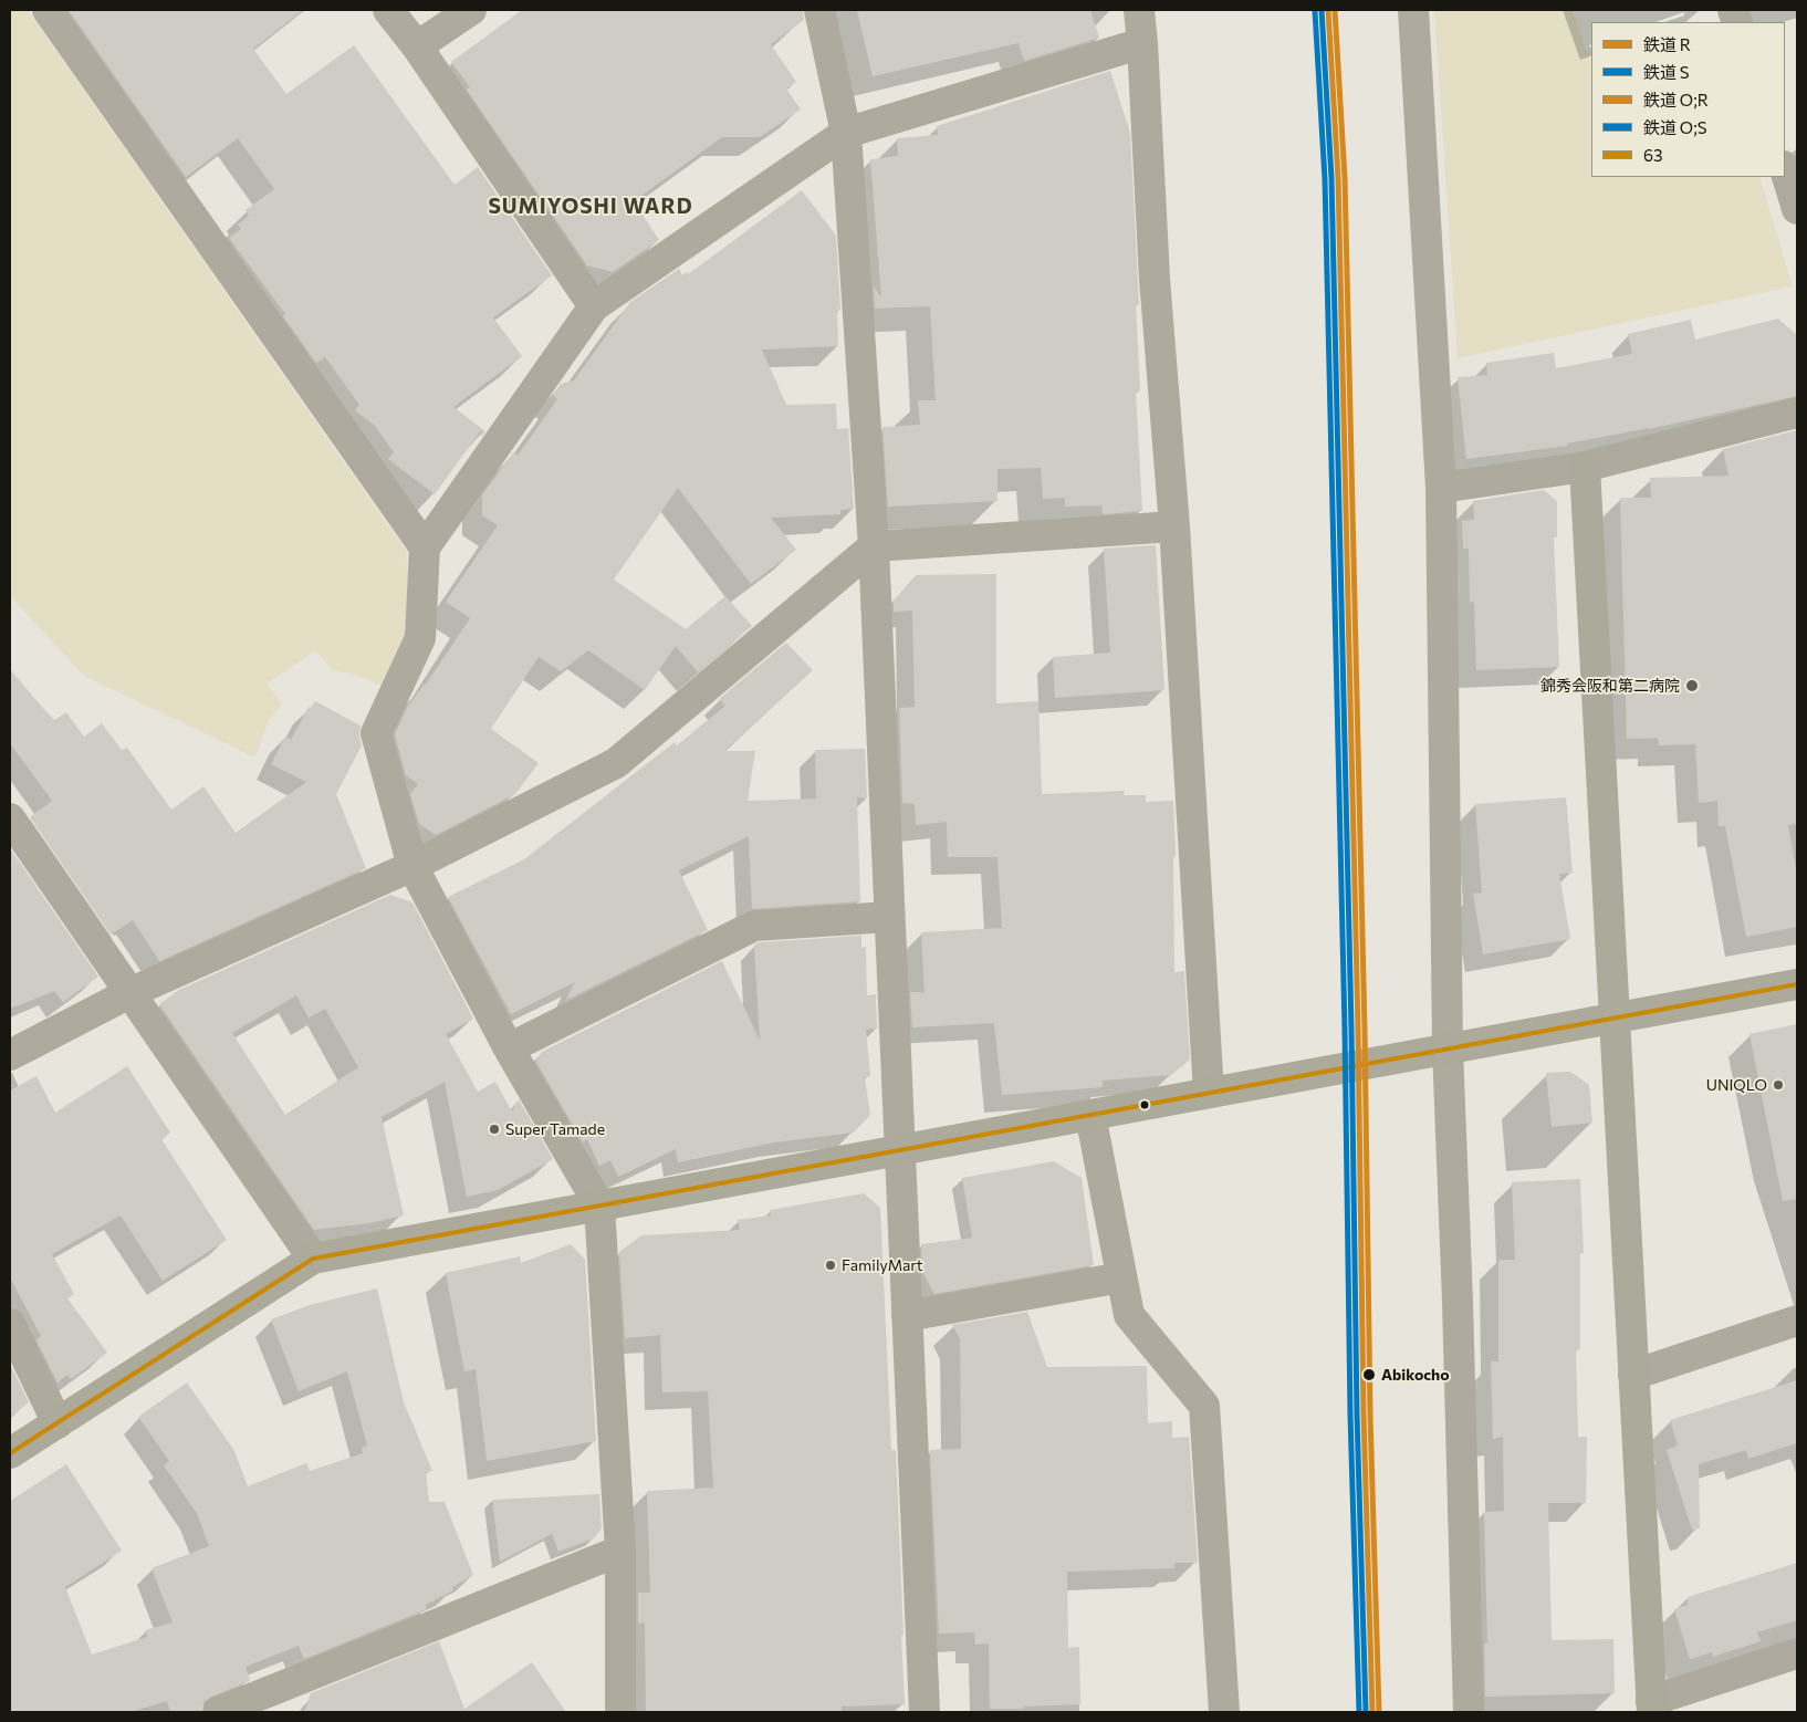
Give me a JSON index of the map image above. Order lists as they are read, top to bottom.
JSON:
{
  "districts": ["SUMIYOSHI WARD"],
  "places": [
    "錦秀会阪和第二病院",
    "UNIQLO",
    "Super Tamade",
    "FamilyMart",
    "Abikocho"
  ],
  "lines": [
    "rail line R",
    "rail line S",
    "rail line O;R",
    "rail line O;S",
    "transit line 63"
  ],
  "legend": [
    "鉄道 R",
    "鉄道 S",
    "鉄道 O;R",
    "鉄道 O;S",
    "63"
  ]
}
